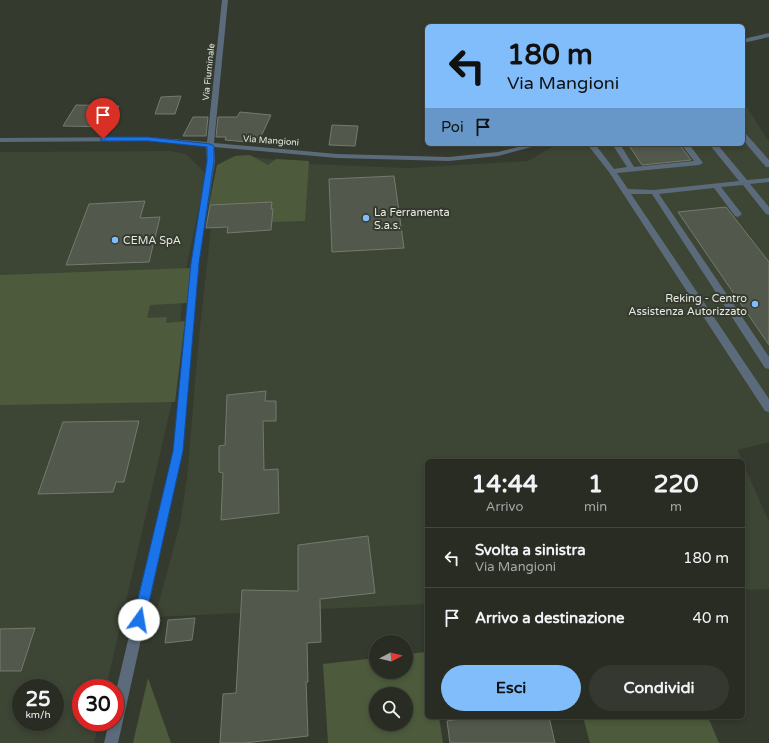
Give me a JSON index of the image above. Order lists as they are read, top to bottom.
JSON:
{
  "streets": {
    "street": ["Via Fiuminale", "Via Mangioni"]
  },
  "crossings": [
    ["Via Fiuminale", "Via Mangioni"]
  ],
  "places": ["La Ferramenta S.a.s.", "CEMA SpA", "Reking - Centro Assistenza Autorizzato"],
  "north": "right",
  "page": {
    "turn": ["180 m", "Via Mangioni"],
    "then": "Poi",
    "eta": [
      "14:44",
      "Arrivo",
      "1",
      "min",
      "220",
      "m"
    ],
    "list": [
      {
        "name": "Svolta a sinistra",
        "note": "Via Mangioni",
        "value": "180 m"
      },
      {
        "name": "Arrivo a destinazione",
        "value": "40 m"
      }
    ],
    "buttons": ["Esci", "Condividi"],
    "speed": "25 km/h",
    "limit": "30"
  }
}
